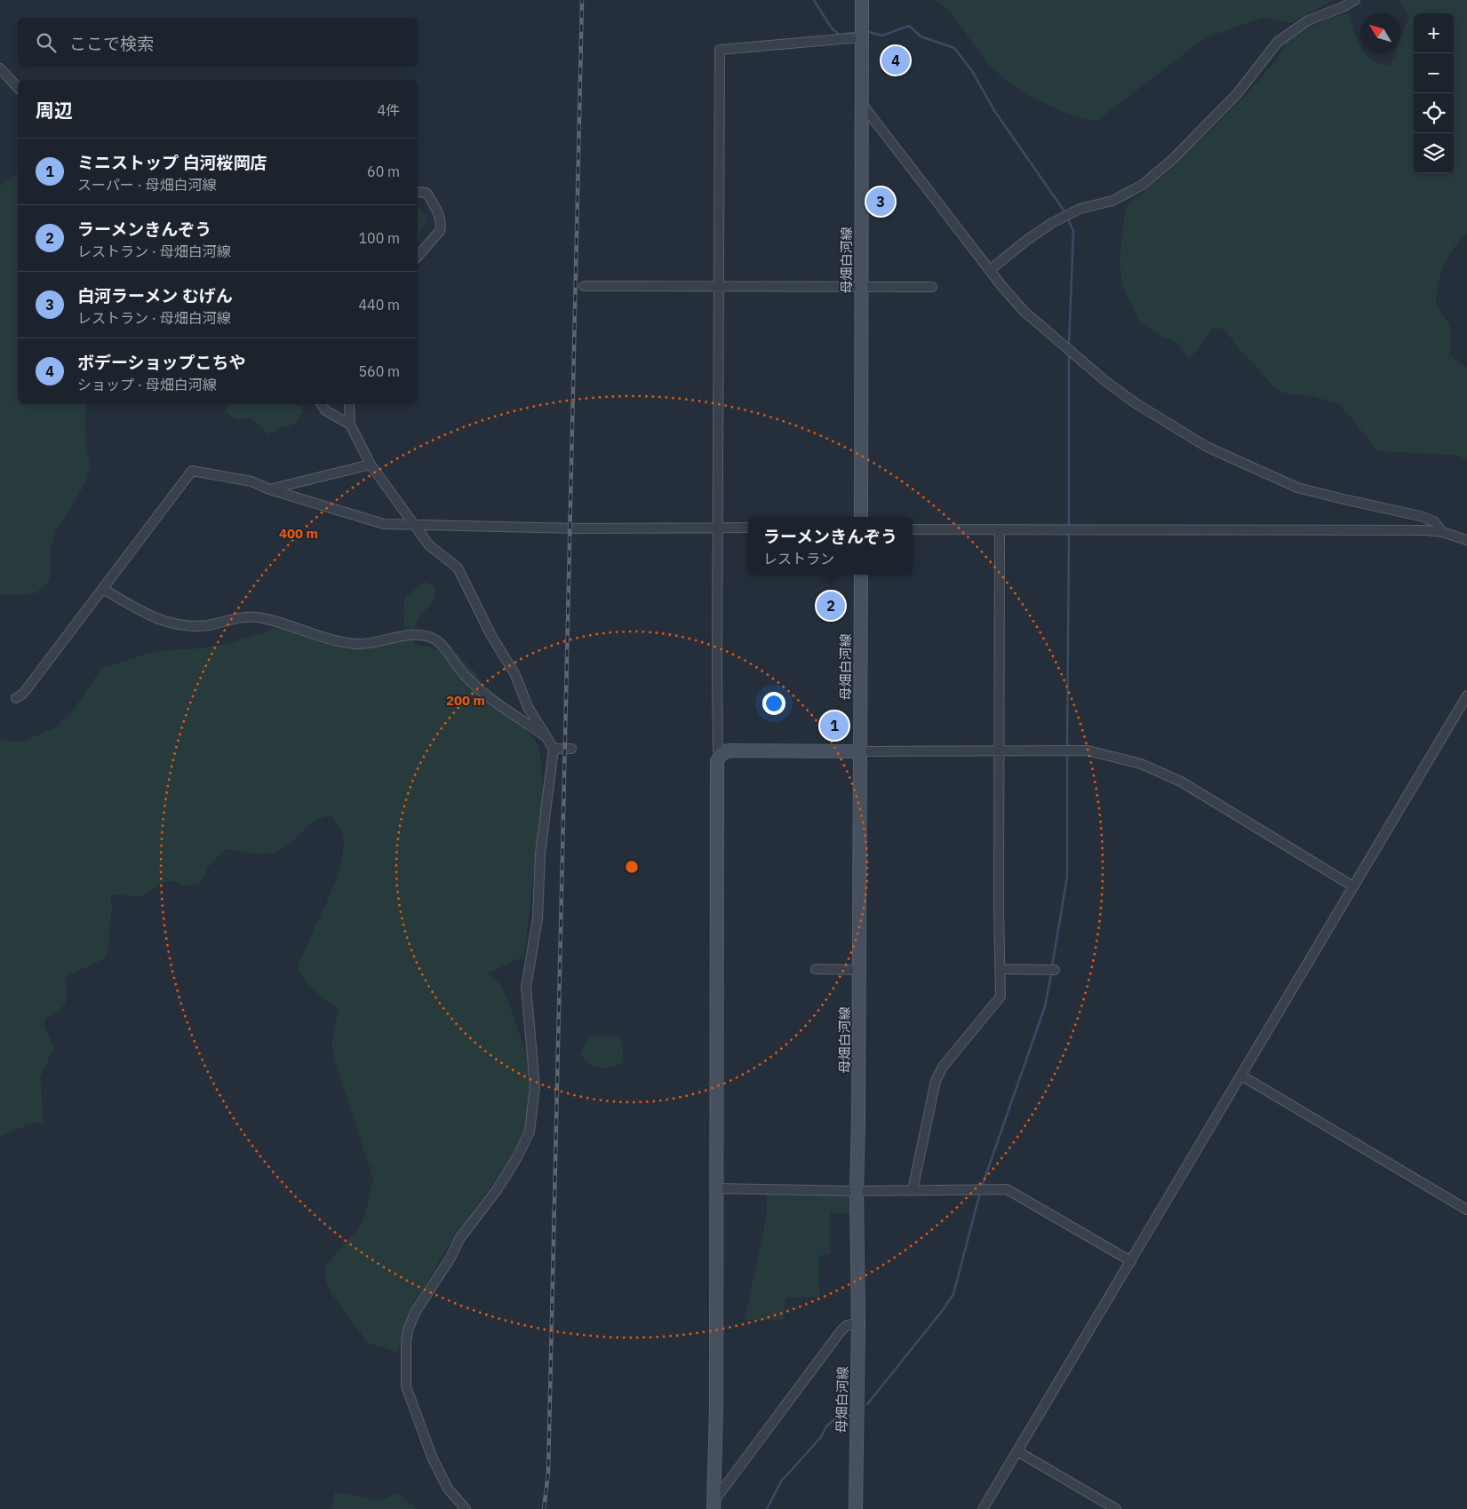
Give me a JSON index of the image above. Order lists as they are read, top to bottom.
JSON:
{
  "streets": {
    "main road": ["母畑白河線"]
  },
  "north": "top left",
  "page": {
    "map_buttons": ["+", "−"],
    "search": "ここで検索",
    "pins": [
      "4",
      "3",
      "2",
      "1"
    ],
    "heading": ["周辺", "4件"],
    "list": [
      {
        "mark": "1",
        "name": "ミニストップ 白河桜岡店",
        "note": "スーパー · 母畑白河線",
        "value": "60 m"
      },
      {
        "mark": "2",
        "name": "ラーメンきんぞう",
        "note": "レストラン · 母畑白河線",
        "value": "100 m"
      },
      {
        "mark": "3",
        "name": "白河ラーメン むげん",
        "note": "レストラン · 母畑白河線",
        "value": "440 m"
      },
      {
        "mark": "4",
        "name": "ボデーショップこちや",
        "note": "ショップ · 母畑白河線",
        "value": "560 m"
      }
    ],
    "popup": ["ラーメンきんぞう", "レストラン"]
  },
  "rings": ["400 m", "200 m"]
}
